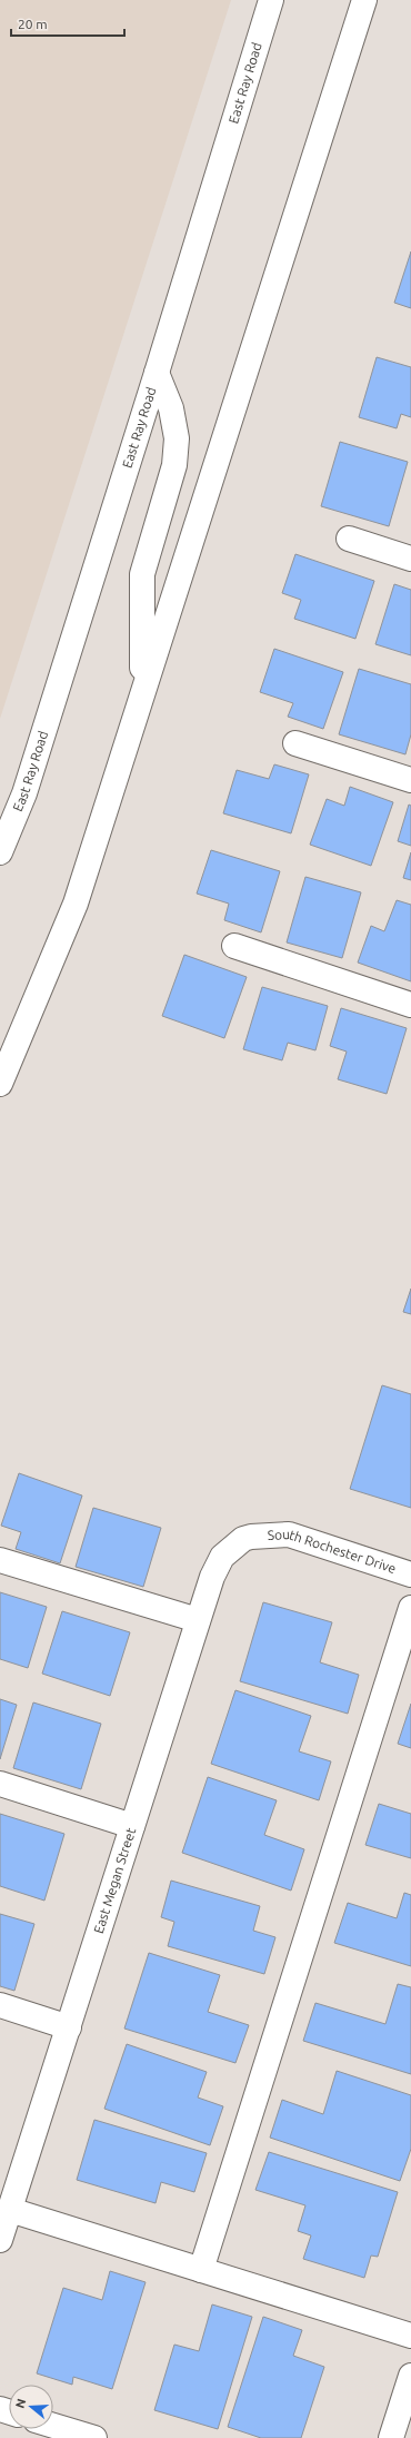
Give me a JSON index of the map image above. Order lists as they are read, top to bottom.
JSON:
{
  "streets": {
    "main road": ["East Ray Road", "South Rochester Drive", "East Megan Street"]
  },
  "crossings": [
    ["South Rochester Drive", "East Megan Street"]
  ],
  "scale_bar": "20 m",
  "north": "left"
}
